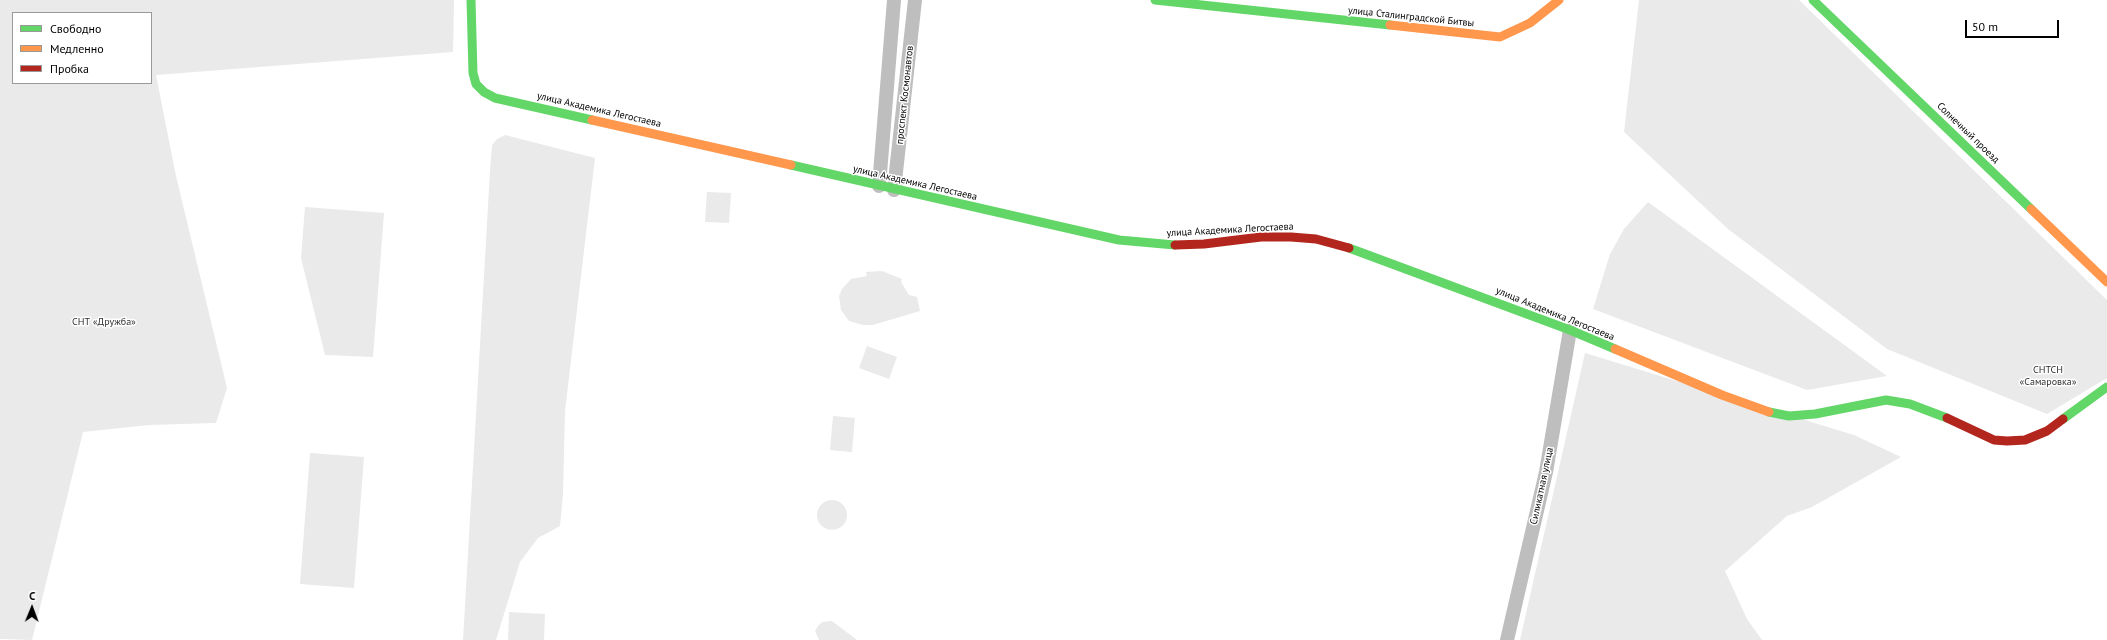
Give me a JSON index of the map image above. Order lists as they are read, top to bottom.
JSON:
{
  "streets": {
    "street": [
      "улица Сталинградской Битвы",
      "проспект Космонавтов",
      "улица Академика Легостаева",
      "Солнечный проезд",
      "Силикатная улица"
    ]
  },
  "crossings": [
    ["проспект Космонавтов", "улица Академика Легостаева"],
    ["улица Академика Легостаева", "Силикатная улица"]
  ],
  "parks": ["СНТ «Дружба»", "СНТСН «Самаровка»"],
  "legend": ["Свободно", "Медленно", "Пробка"],
  "scale_bar": "50 m",
  "north": "top"
}
